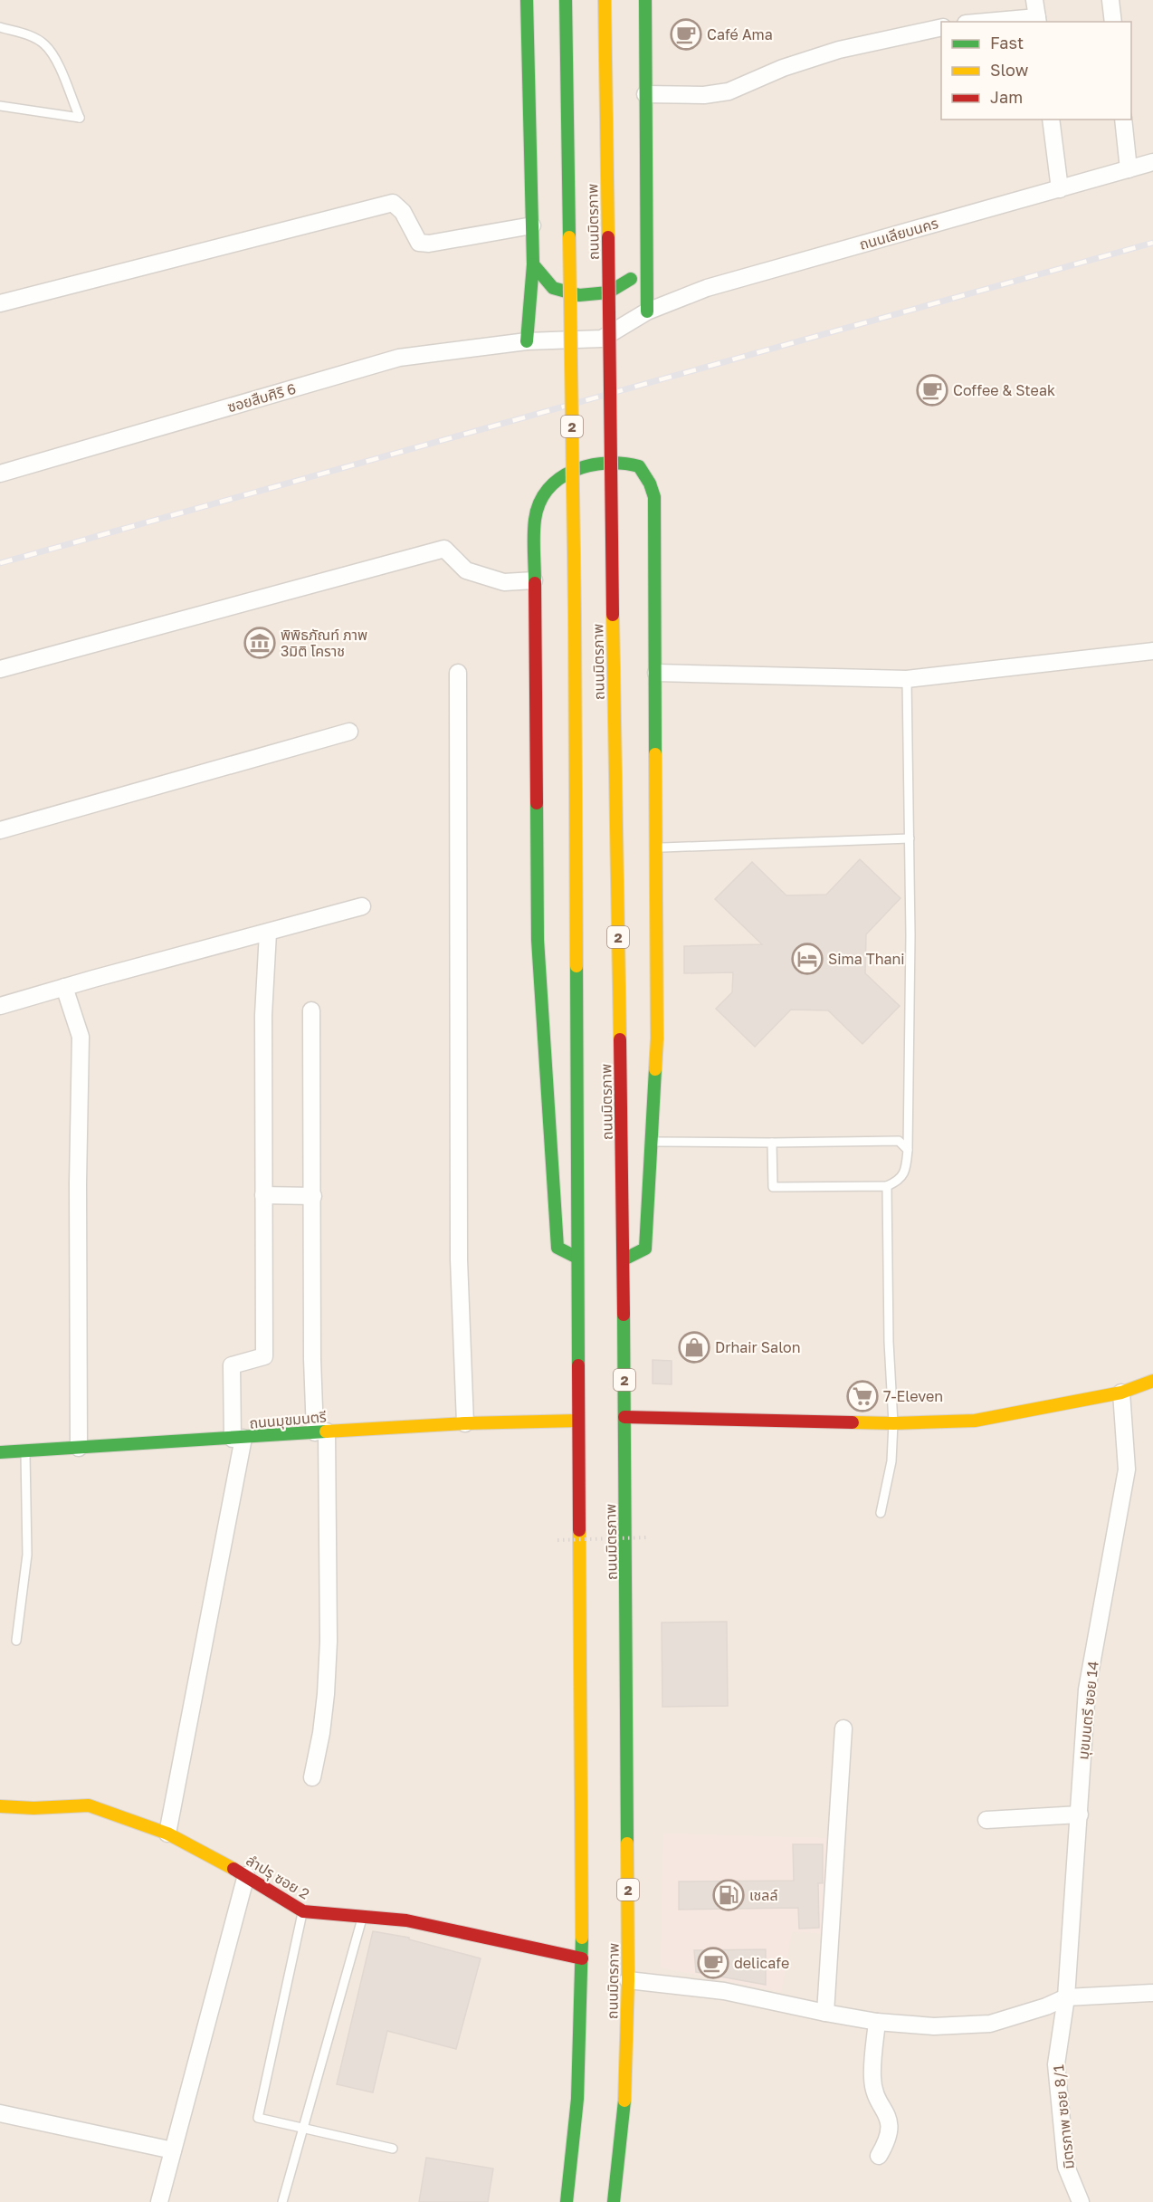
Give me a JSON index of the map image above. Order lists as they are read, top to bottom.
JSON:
{
  "streets": {
    "main road": [
      "ถนนมิตรภาพ",
      "2",
      "ถนนมุขมนตรี",
      "ลำปรุ ซอย 2"
    ],
    "street": [
      "ถนนเลียบนคร",
      "ซอยสืบศิริ 6",
      "มุขมนตรี ซอย 14",
      "มิตรภาพ ซอย 8/1"
    ]
  },
  "crossings": [
    ["ถนนมิตรภาพ", "ถนนมุขมนตรี"],
    ["ถนนมิตรภาพ", "ลำปรุ ซอย 2"],
    ["ถนนเลียบนคร", "ซอยสืบศิริ 6"],
    ["มุขมนตรี ซอย 14", "มิตรภาพ ซอย 8/1"]
  ],
  "places": {
    "cafe": ["Café Ama", "Coffee & Steak", "delicafe"],
    "museum": ["พิพิธภัณท์ ภาพ 3มิติ โคราช"],
    "hotel": ["Sima Thani"],
    "shop": ["Drhair Salon"],
    "supermarket": ["7-Eleven"],
    "fuel station": ["เชลล์"]
  },
  "legend": ["Fast", "Slow", "Jam"]
}
